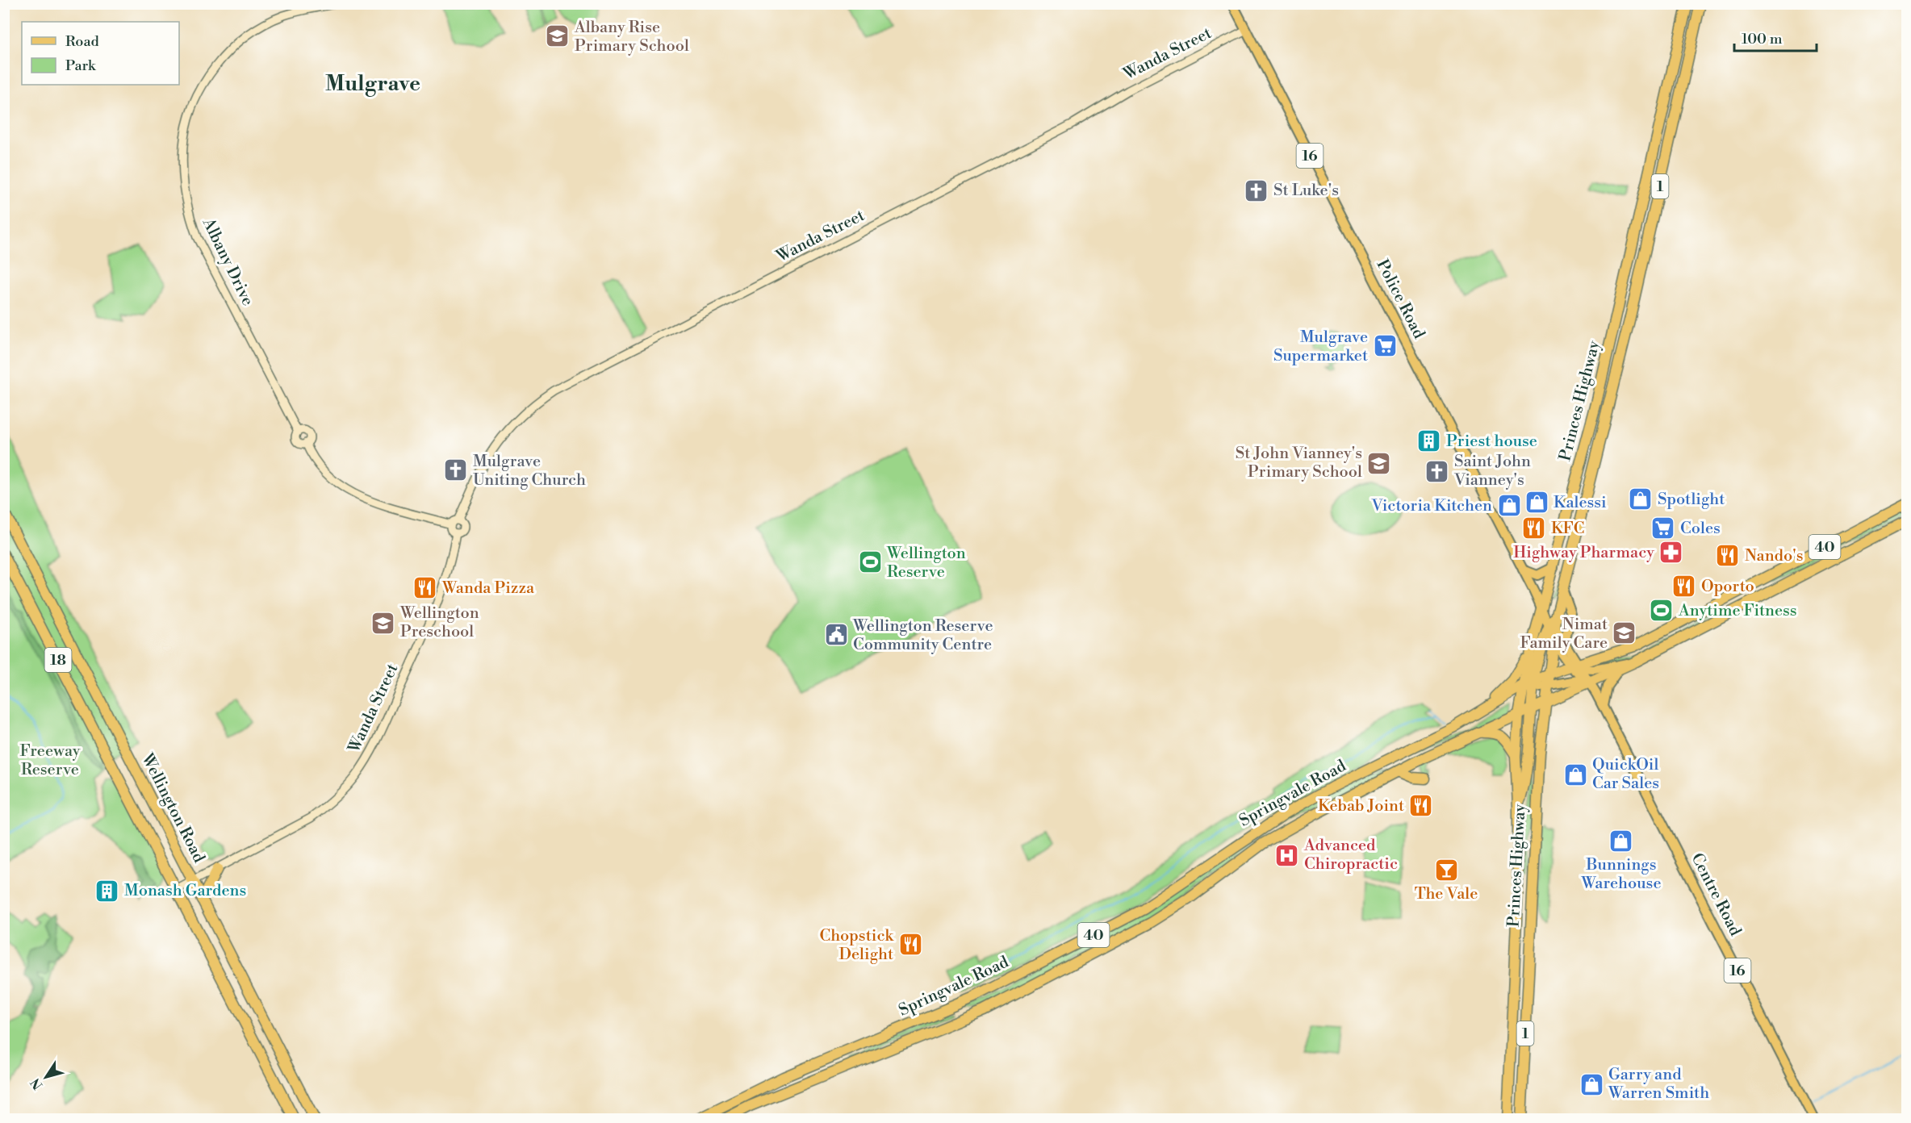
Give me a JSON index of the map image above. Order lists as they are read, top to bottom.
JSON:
{
  "streets": {
    "highway": [
      "1",
      "Princes Highway",
      "40",
      "18",
      "Springvale Road",
      "Wellington Road"
    ],
    "main road": ["16", "Police Road", "Centre Road"],
    "street": ["Wanda Street", "Albany Drive"]
  },
  "crossings": [
    ["Wanda Street", "Albany Drive"],
    ["Wanda Street", "Police Road"],
    ["Wanda Street", "Wellington Road"],
    ["Police Road", "Princes Highway"],
    ["Police Road", "Centre Road"],
    ["Princes Highway", "Springvale Road"],
    ["Princes Highway", "Centre Road"],
    ["Springvale Road", "Centre Road"]
  ],
  "districts": ["Mulgrave"],
  "parks": ["Freeway Reserve"],
  "places": {
    "school or university": [
      "Albany Rise Primary School",
      "St John Vianney's Primary School",
      "Wellington Preschool",
      "Nimat Family Care"
    ],
    "church": ["St Luke's", "Mulgrave Uniting Church", "Saint John Vianney's"],
    "supermarket": ["Mulgrave Supermarket", "Coles"],
    "building": ["Priest house", "Monash Gardens"],
    "shop": [
      "Spotlight",
      "Kalessi",
      "Victoria Kitchen",
      "QuickOil Car Sales",
      "Bunnings Warehouse",
      "Garry and Warren Smith"
    ],
    "restaurant": [
      "KFC",
      "Nando's",
      "Oporto",
      "Wanda Pizza",
      "Kebab Joint",
      "Chopstick Delight"
    ],
    "pharmacy": ["Highway Pharmacy"],
    "sports": ["Wellington Reserve", "Anytime Fitness"],
    "public building": ["Wellington Reserve Community Centre"],
    "hospital": ["Advanced Chiropractic"],
    "bar": ["The Vale"]
  },
  "legend": ["Road", "Park"],
  "scale_bar": "100 m",
  "north": "bottom left"
}
